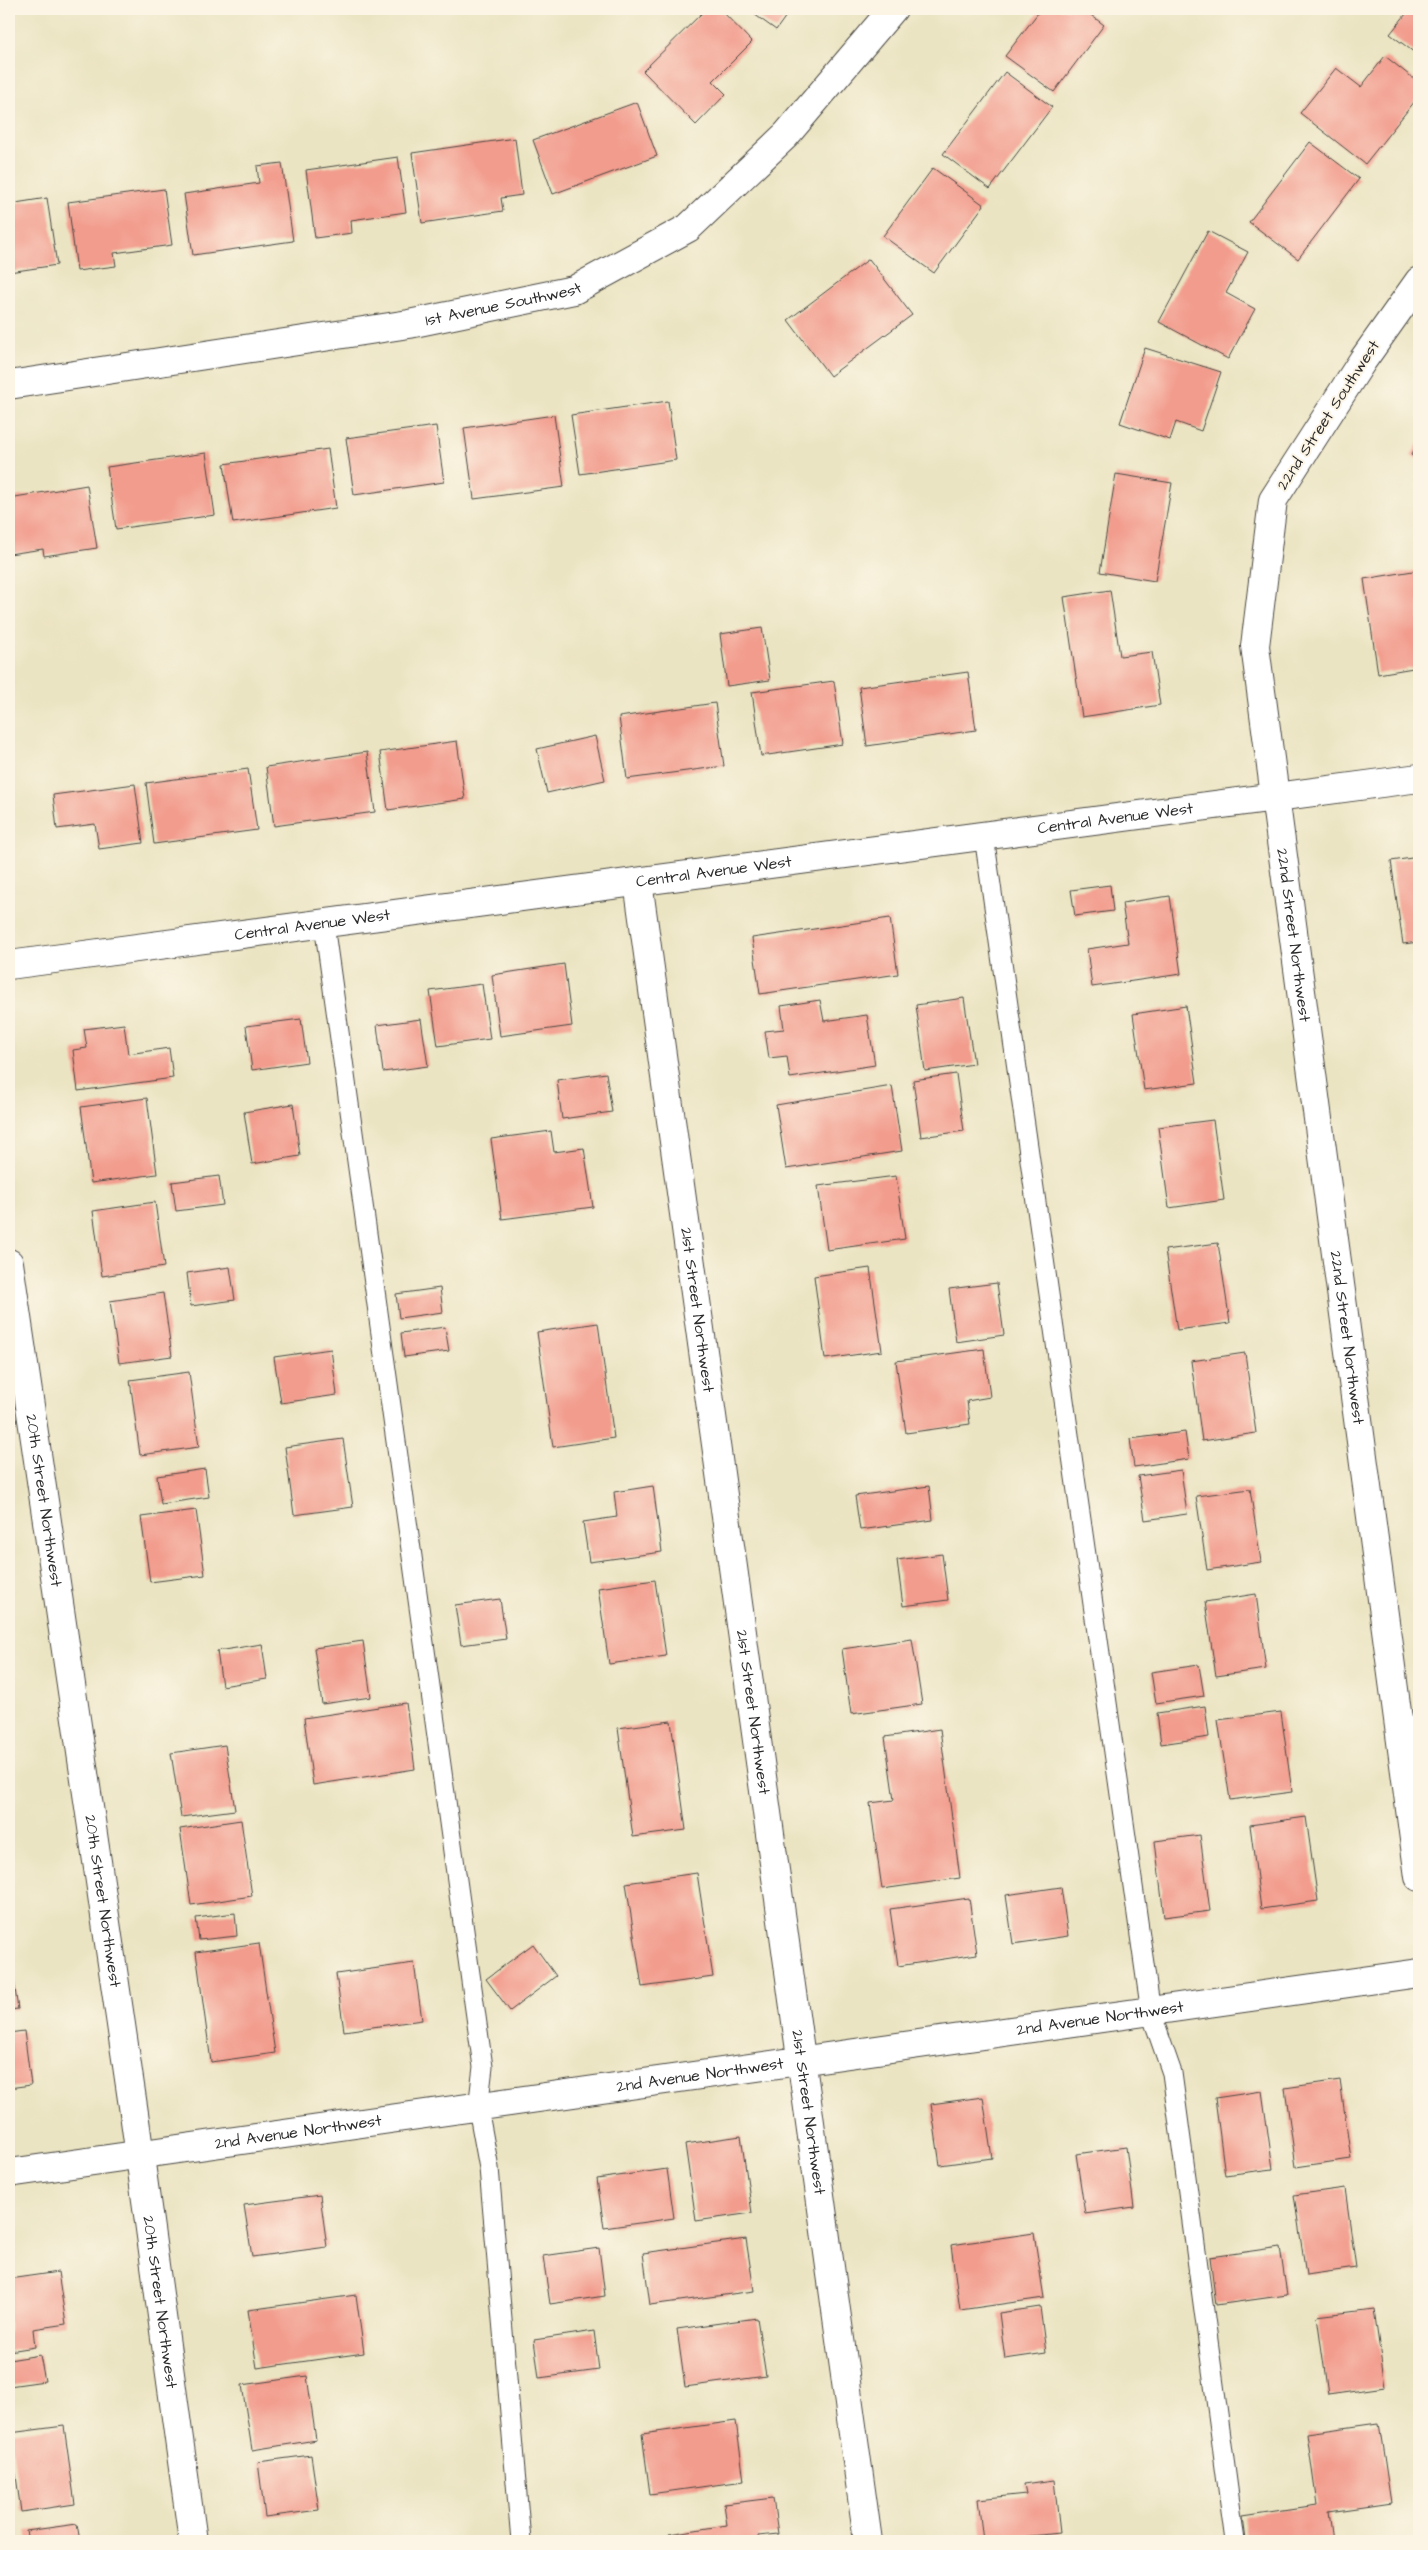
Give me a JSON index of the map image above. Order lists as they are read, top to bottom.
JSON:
{
  "streets": {
    "street": [
      "1st Avenue Southwest",
      "22nd Street Southwest",
      "Central Avenue West",
      "22nd Street Northwest",
      "21st Street Northwest",
      "20th Street Northwest",
      "2nd Avenue Northwest"
    ]
  },
  "crossings": [
    ["22nd Street Southwest", "Central Avenue West"],
    ["22nd Street Southwest", "22nd Street Northwest"],
    ["Central Avenue West", "22nd Street Northwest"],
    ["Central Avenue West", "21st Street Northwest"],
    ["21st Street Northwest", "2nd Avenue Northwest"],
    ["20th Street Northwest", "2nd Avenue Northwest"]
  ]
}
